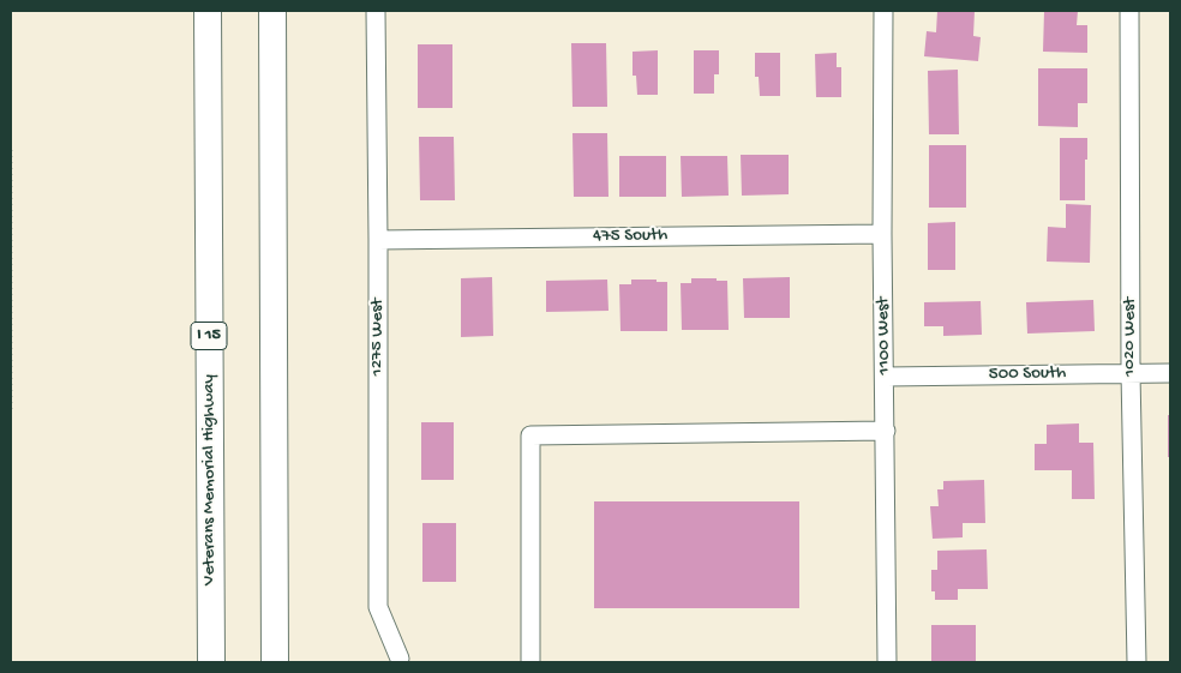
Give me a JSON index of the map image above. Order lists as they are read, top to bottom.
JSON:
{
  "streets": {
    "highway": ["I 15", "Veterans Memorial Highway"],
    "street": [
      "475 South",
      "1100 West",
      "1275 West",
      "1020 West",
      "500 South"
    ]
  },
  "crossings": [
    ["475 South", "1100 West"],
    ["475 South", "1275 West"],
    ["1100 West", "500 South"],
    ["1020 West", "500 South"]
  ]
}
